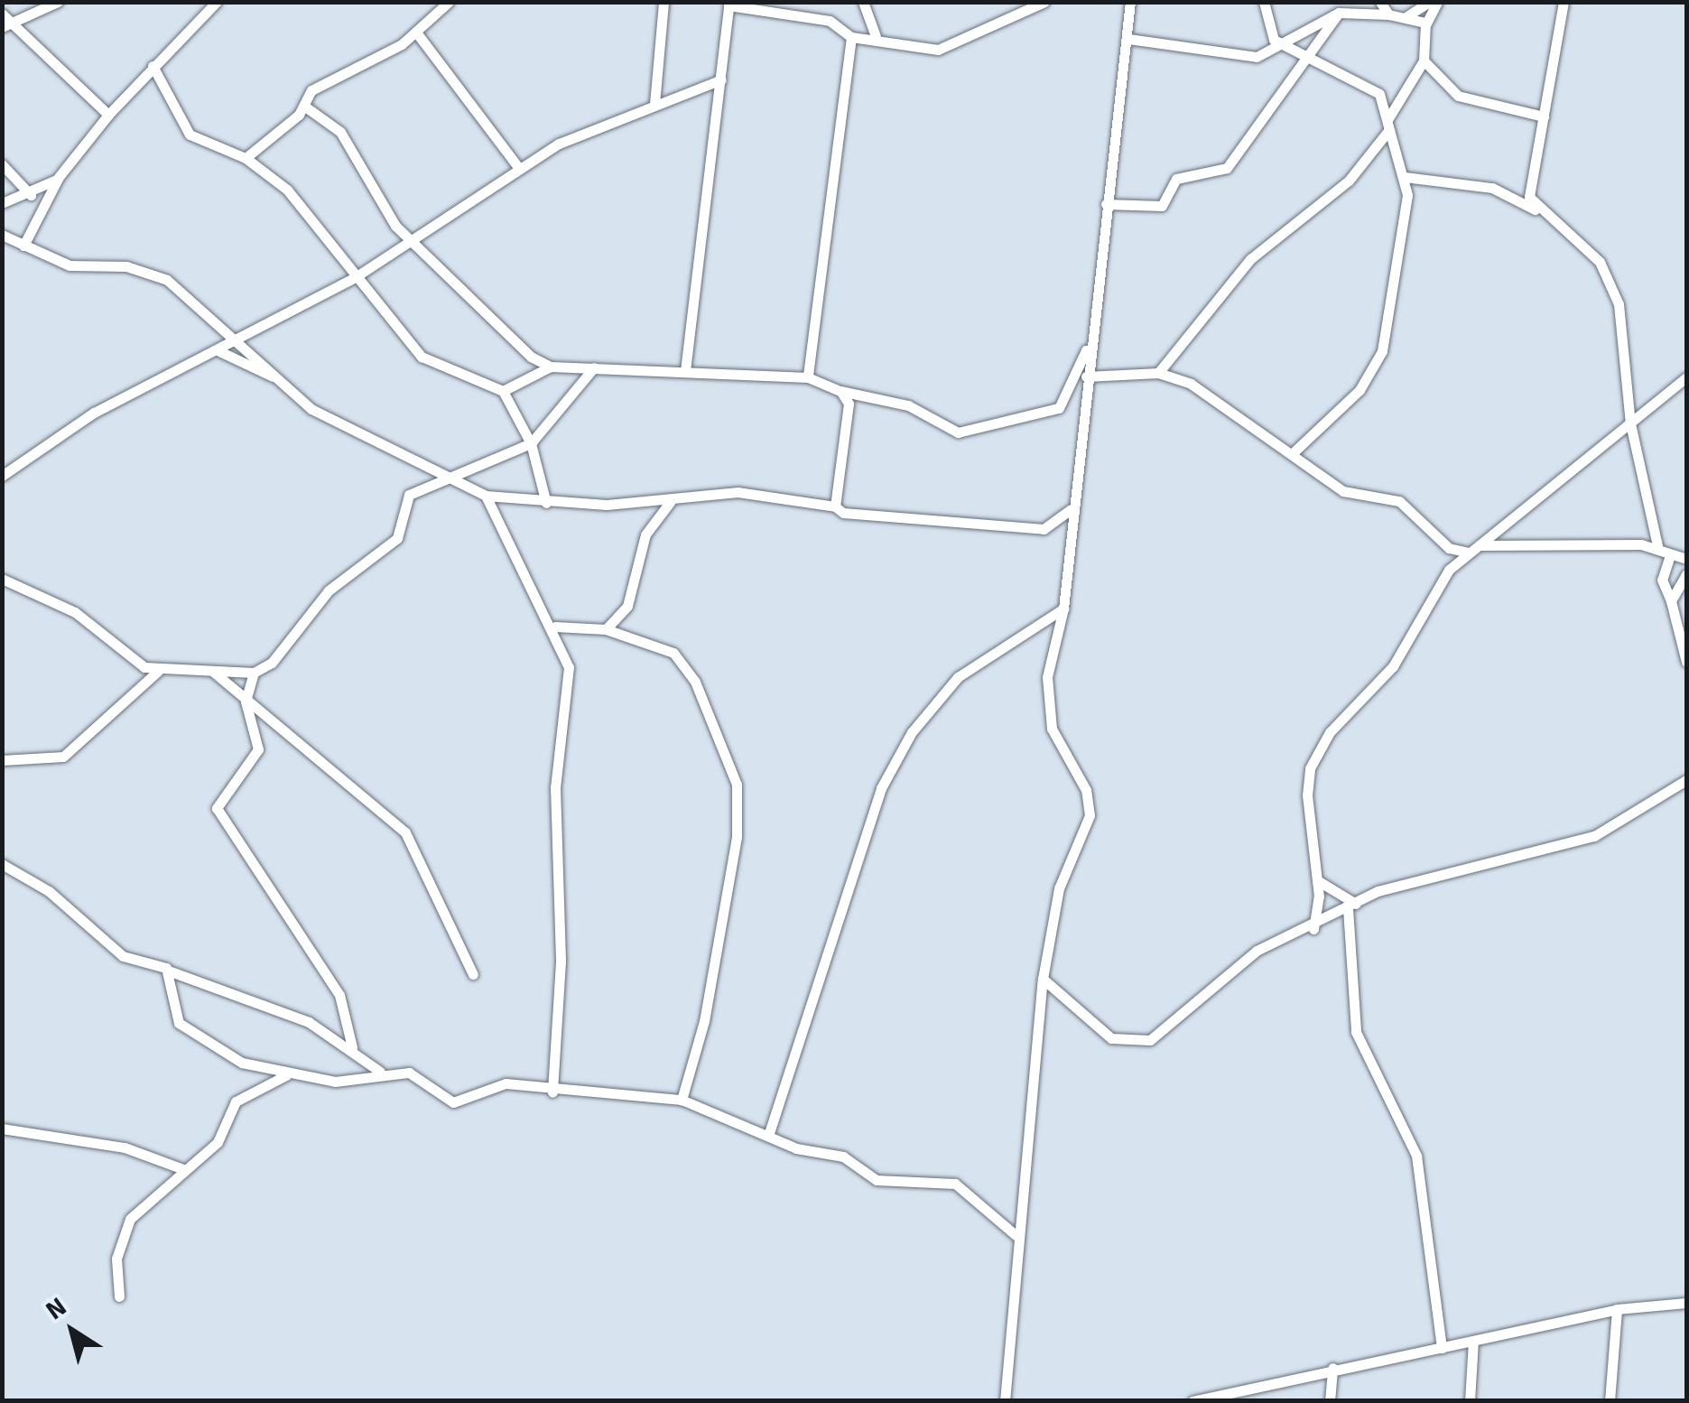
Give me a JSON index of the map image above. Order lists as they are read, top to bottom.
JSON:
{
  "north": "top left"
}
